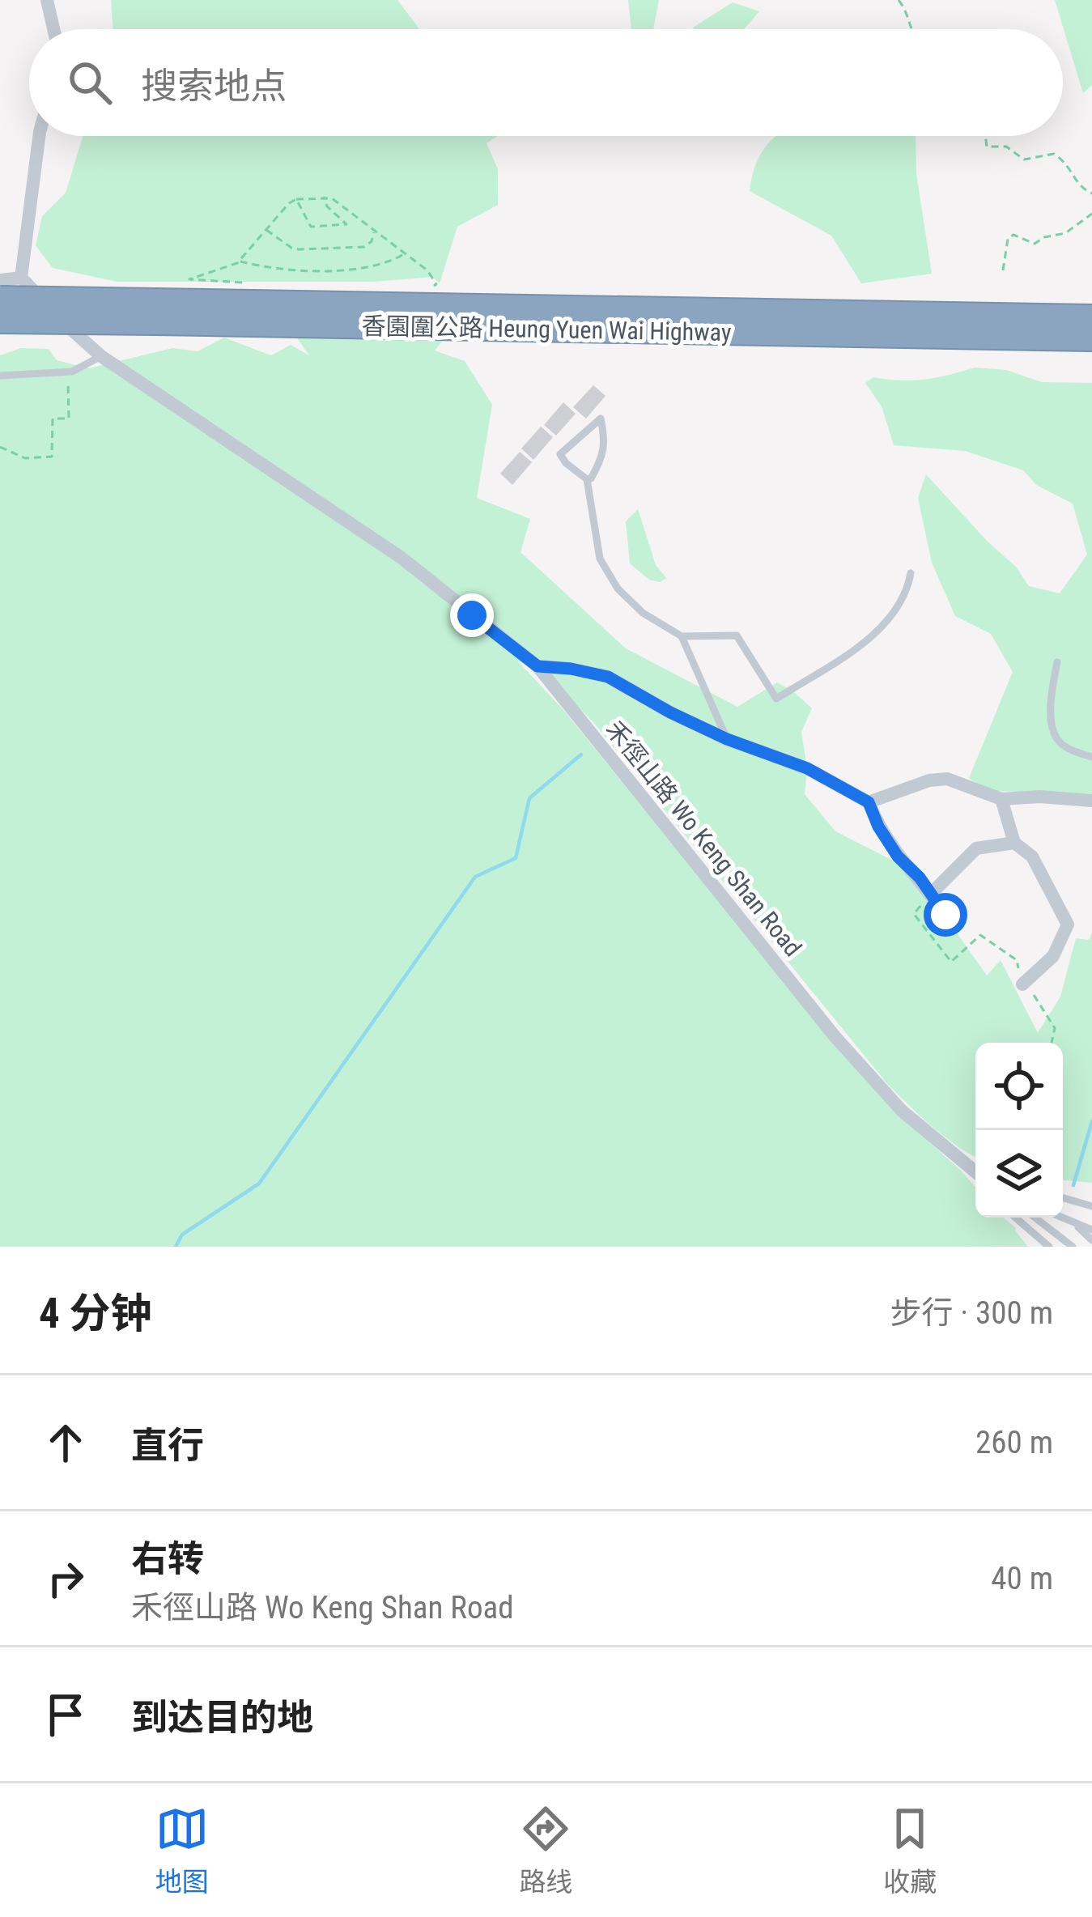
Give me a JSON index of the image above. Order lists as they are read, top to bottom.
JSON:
{
  "streets": {
    "highway": ["香園圍公路 Heung Yuen Wai Highway"],
    "street": ["禾徑山路 Wo Keng Shan Road"]
  },
  "page": {
    "search": "搜索地点",
    "heading": ["4 分钟", "步行 · 300 m"],
    "list": [
      ["直行", "260 m"],
      ["右转", "禾徑山路 Wo Keng Shan Road", "40 m"],
      "到达目的地"
    ],
    "nav": ["地图", "路线", "收藏"]
  }
}
